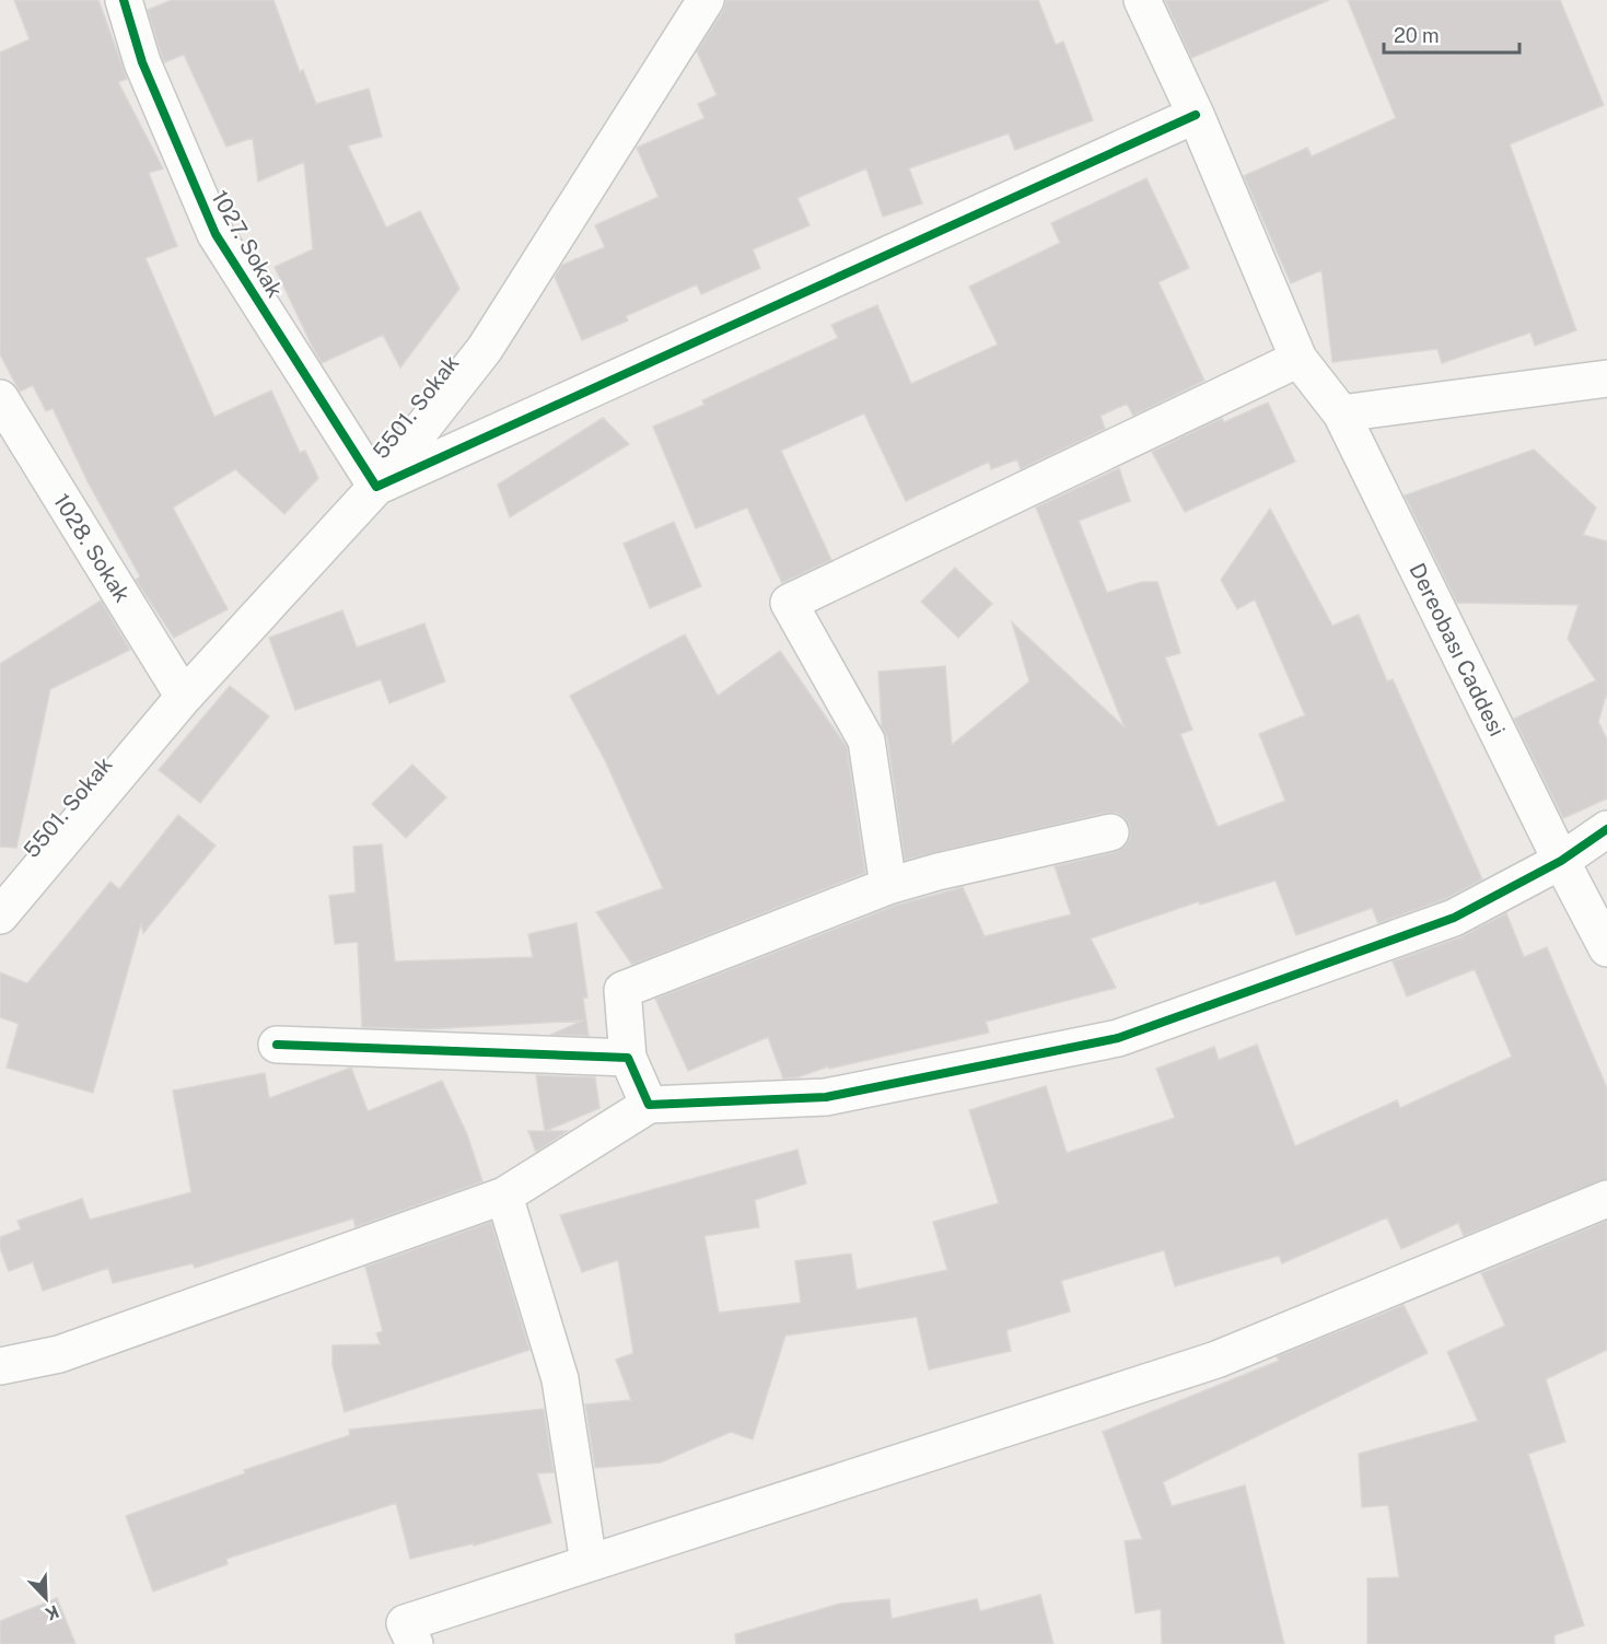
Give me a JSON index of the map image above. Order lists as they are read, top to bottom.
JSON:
{
  "streets": {
    "street": [
      "1027. Sokak",
      "5501. Sokak",
      "1028. Sokak",
      "Dereobası Caddesi"
    ]
  },
  "crossings": [
    ["1027. Sokak", "5501. Sokak"],
    ["5501. Sokak", "1028. Sokak"]
  ],
  "scale_bar": "20 m",
  "north": "bottom right"
}
